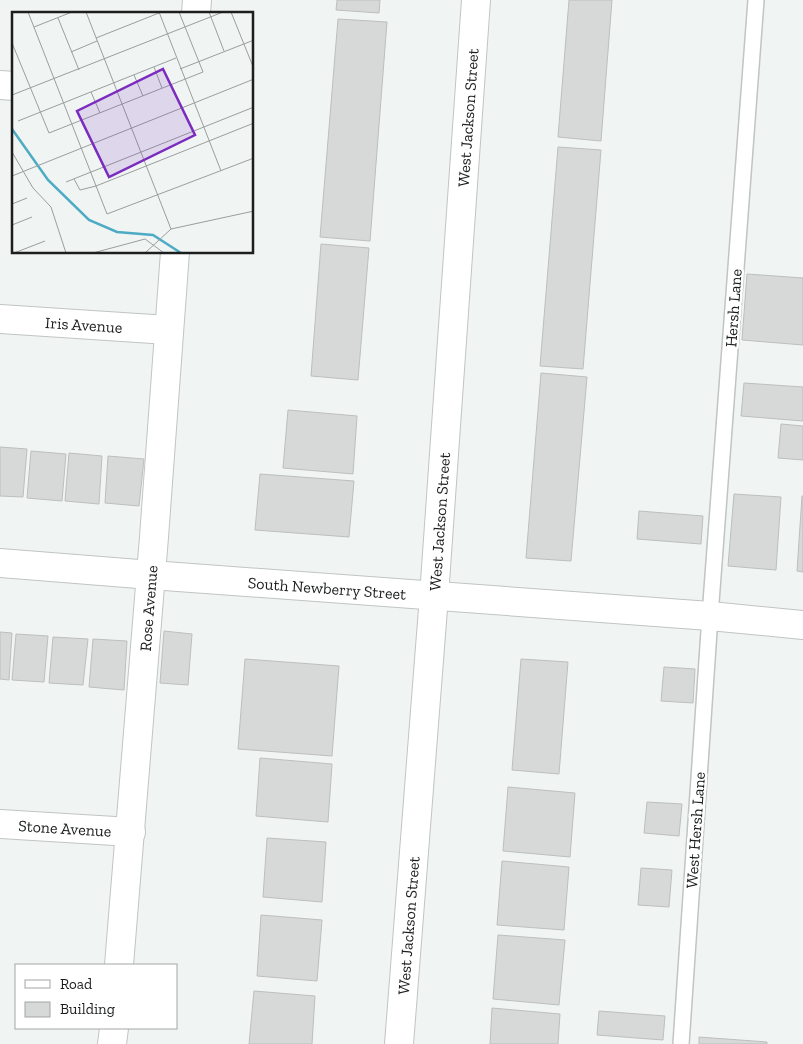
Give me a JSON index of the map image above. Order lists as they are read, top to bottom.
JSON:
{
  "streets": {
    "street": [
      "West Jackson Street",
      "Iris Avenue",
      "South Newberry Street",
      "Rose Avenue",
      "Stone Avenue"
    ],
    "lane": ["Hersh Lane", "West Hersh Lane"]
  },
  "crossings": [
    ["West Jackson Street", "South Newberry Street"],
    ["Hersh Lane", "South Newberry Street"],
    ["Hersh Lane", "West Hersh Lane"],
    ["Iris Avenue", "Rose Avenue"],
    ["South Newberry Street", "Rose Avenue"],
    ["South Newberry Street", "West Hersh Lane"],
    ["Rose Avenue", "Stone Avenue"]
  ],
  "legend": ["Road", "Building"]
}
